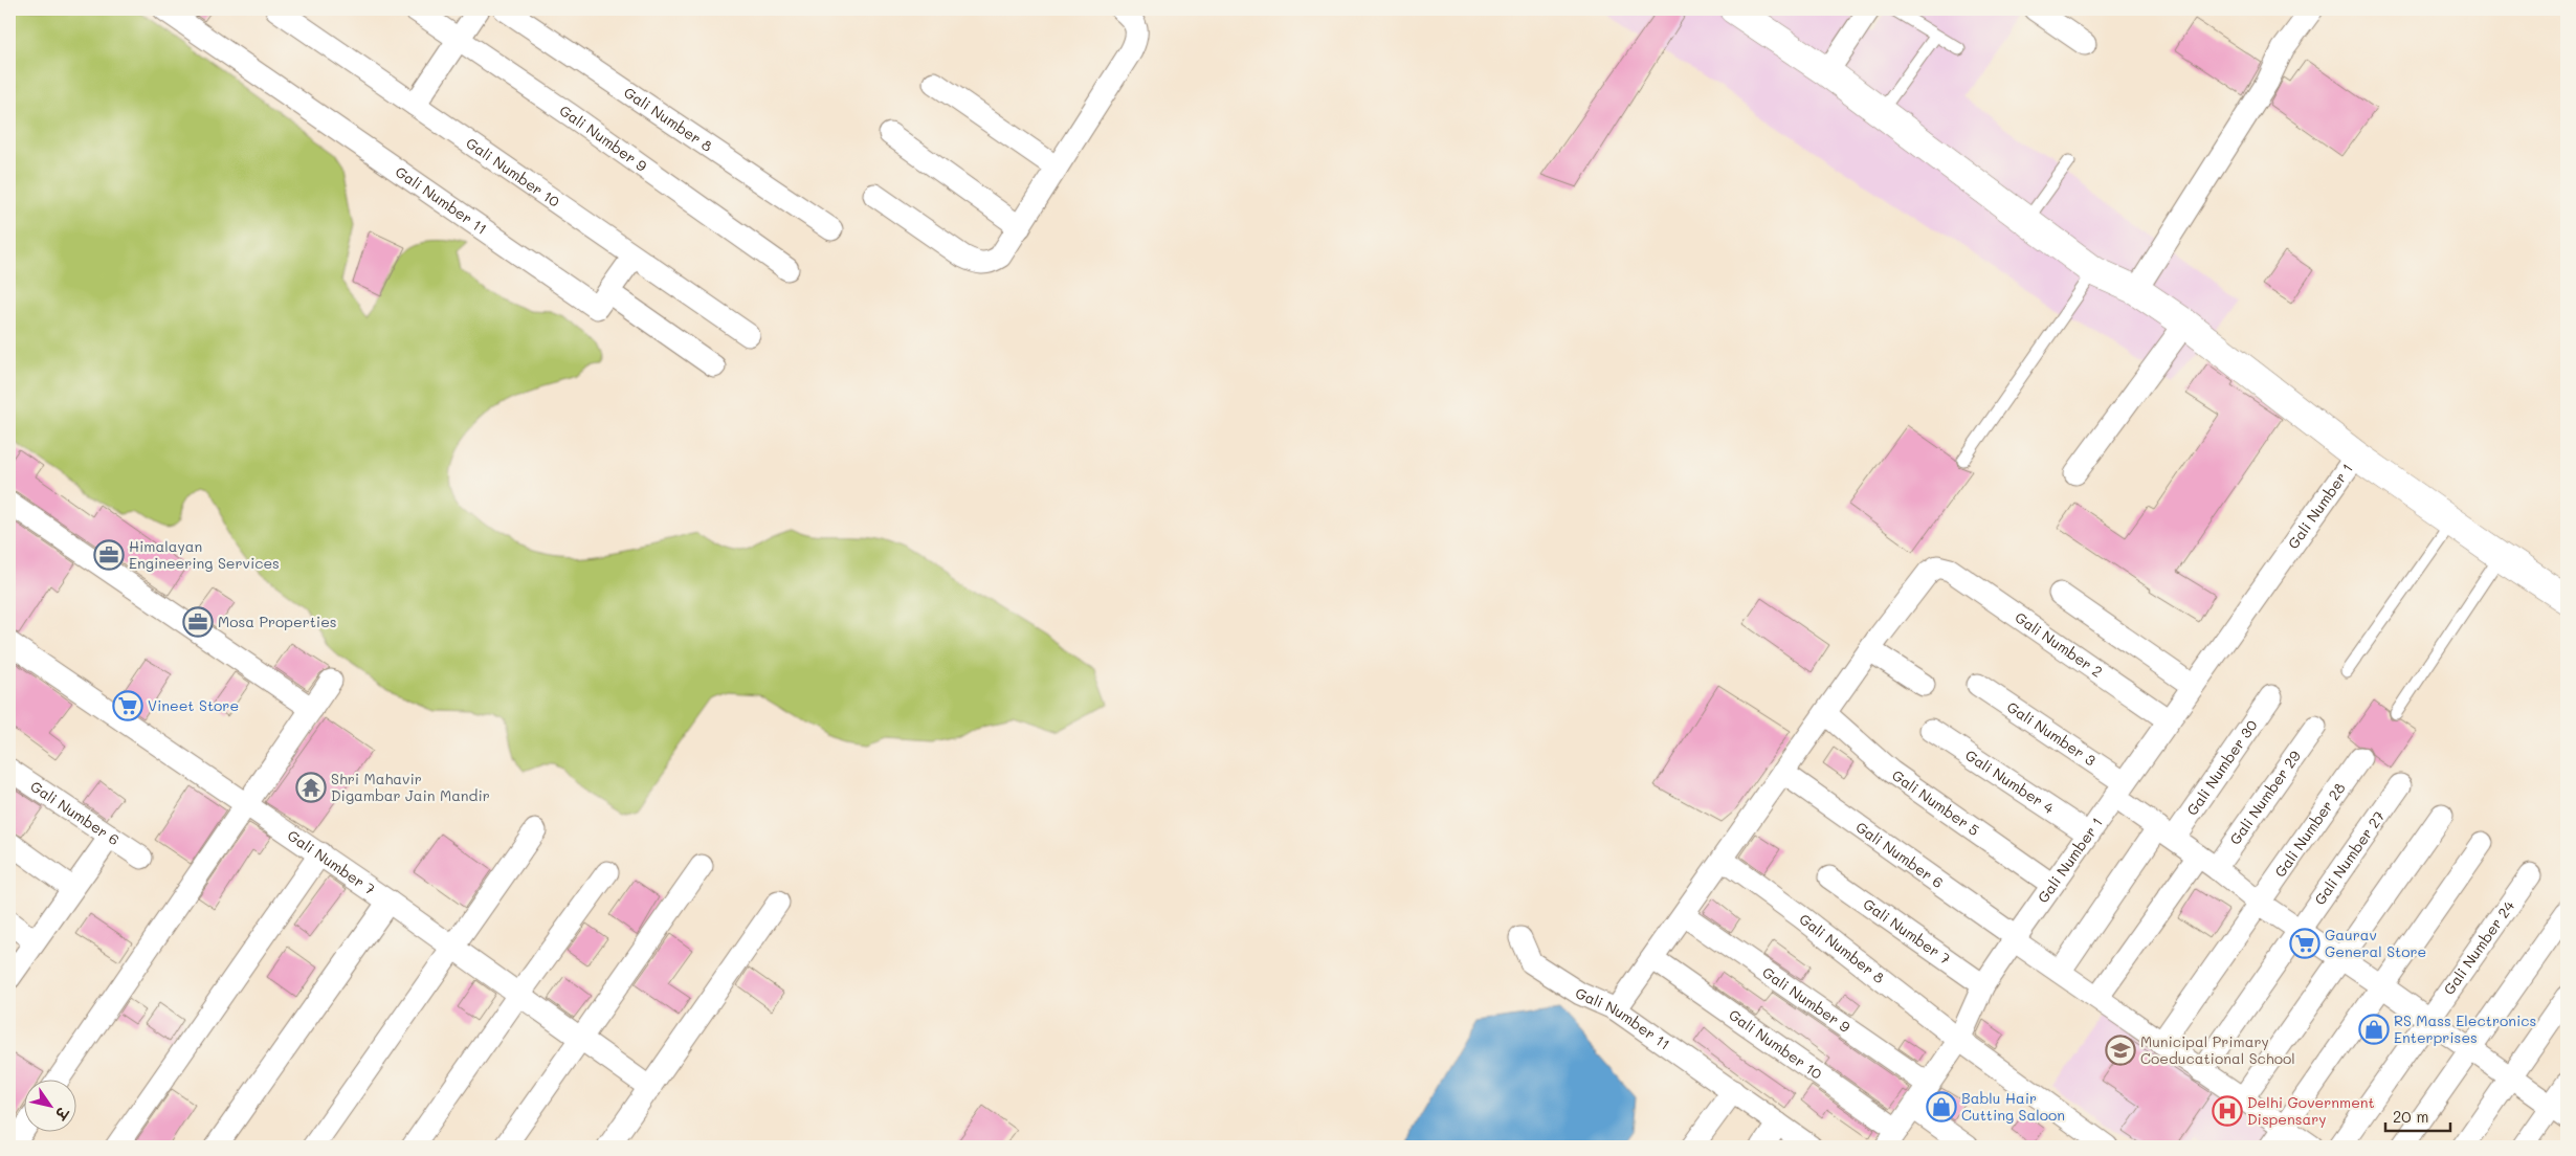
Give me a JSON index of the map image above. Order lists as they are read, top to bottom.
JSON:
{
  "streets": {
    "street": [
      "Gali Number 8",
      "Gali Number 9",
      "Gali Number 10",
      "Gali Number 11",
      "Gali Number 1",
      "Gali Number 2",
      "Gali Number 3",
      "Gali Number 30",
      "Gali Number 4",
      "Gali Number 29",
      "Gali Number 5",
      "Gali Number 6",
      "Gali Number 28",
      "Gali Number 27",
      "Gali Number 7",
      "Gali Number 24"
    ]
  },
  "crossings": [
    ["Gali Number 8", "Gali Number 1"],
    ["Gali Number 9", "Gali Number 1"],
    ["Gali Number 10", "Gali Number 1"],
    ["Gali Number 1", "Gali Number 2"],
    ["Gali Number 1", "Gali Number 3"],
    ["Gali Number 1", "Gali Number 4"],
    ["Gali Number 1", "Gali Number 5"],
    ["Gali Number 1", "Gali Number 6"],
    ["Gali Number 1", "Gali Number 7"],
    ["Gali Number 3", "Gali Number 30"],
    ["Gali Number 3", "Gali Number 29"],
    ["Gali Number 3", "Gali Number 28"],
    ["Gali Number 3", "Gali Number 27"],
    ["Gali Number 3", "Gali Number 24"]
  ],
  "places": {
    "office": ["Himalayan Engineering Services", "Mosa Properties"],
    "supermarket": ["Vineet Store", "Gaurav General Store"],
    "temple": ["Shri Mahavir Digambar Jain Mandir"],
    "shop": ["RS Mass Electronics Enterprises", "Bablu Hair Cutting Saloon"],
    "school or university": ["Municipal Primary Coeducational School"],
    "hospital": ["Delhi Government Dispensary"]
  },
  "scale_bar": "20 m",
  "north": "bottom right"
}
